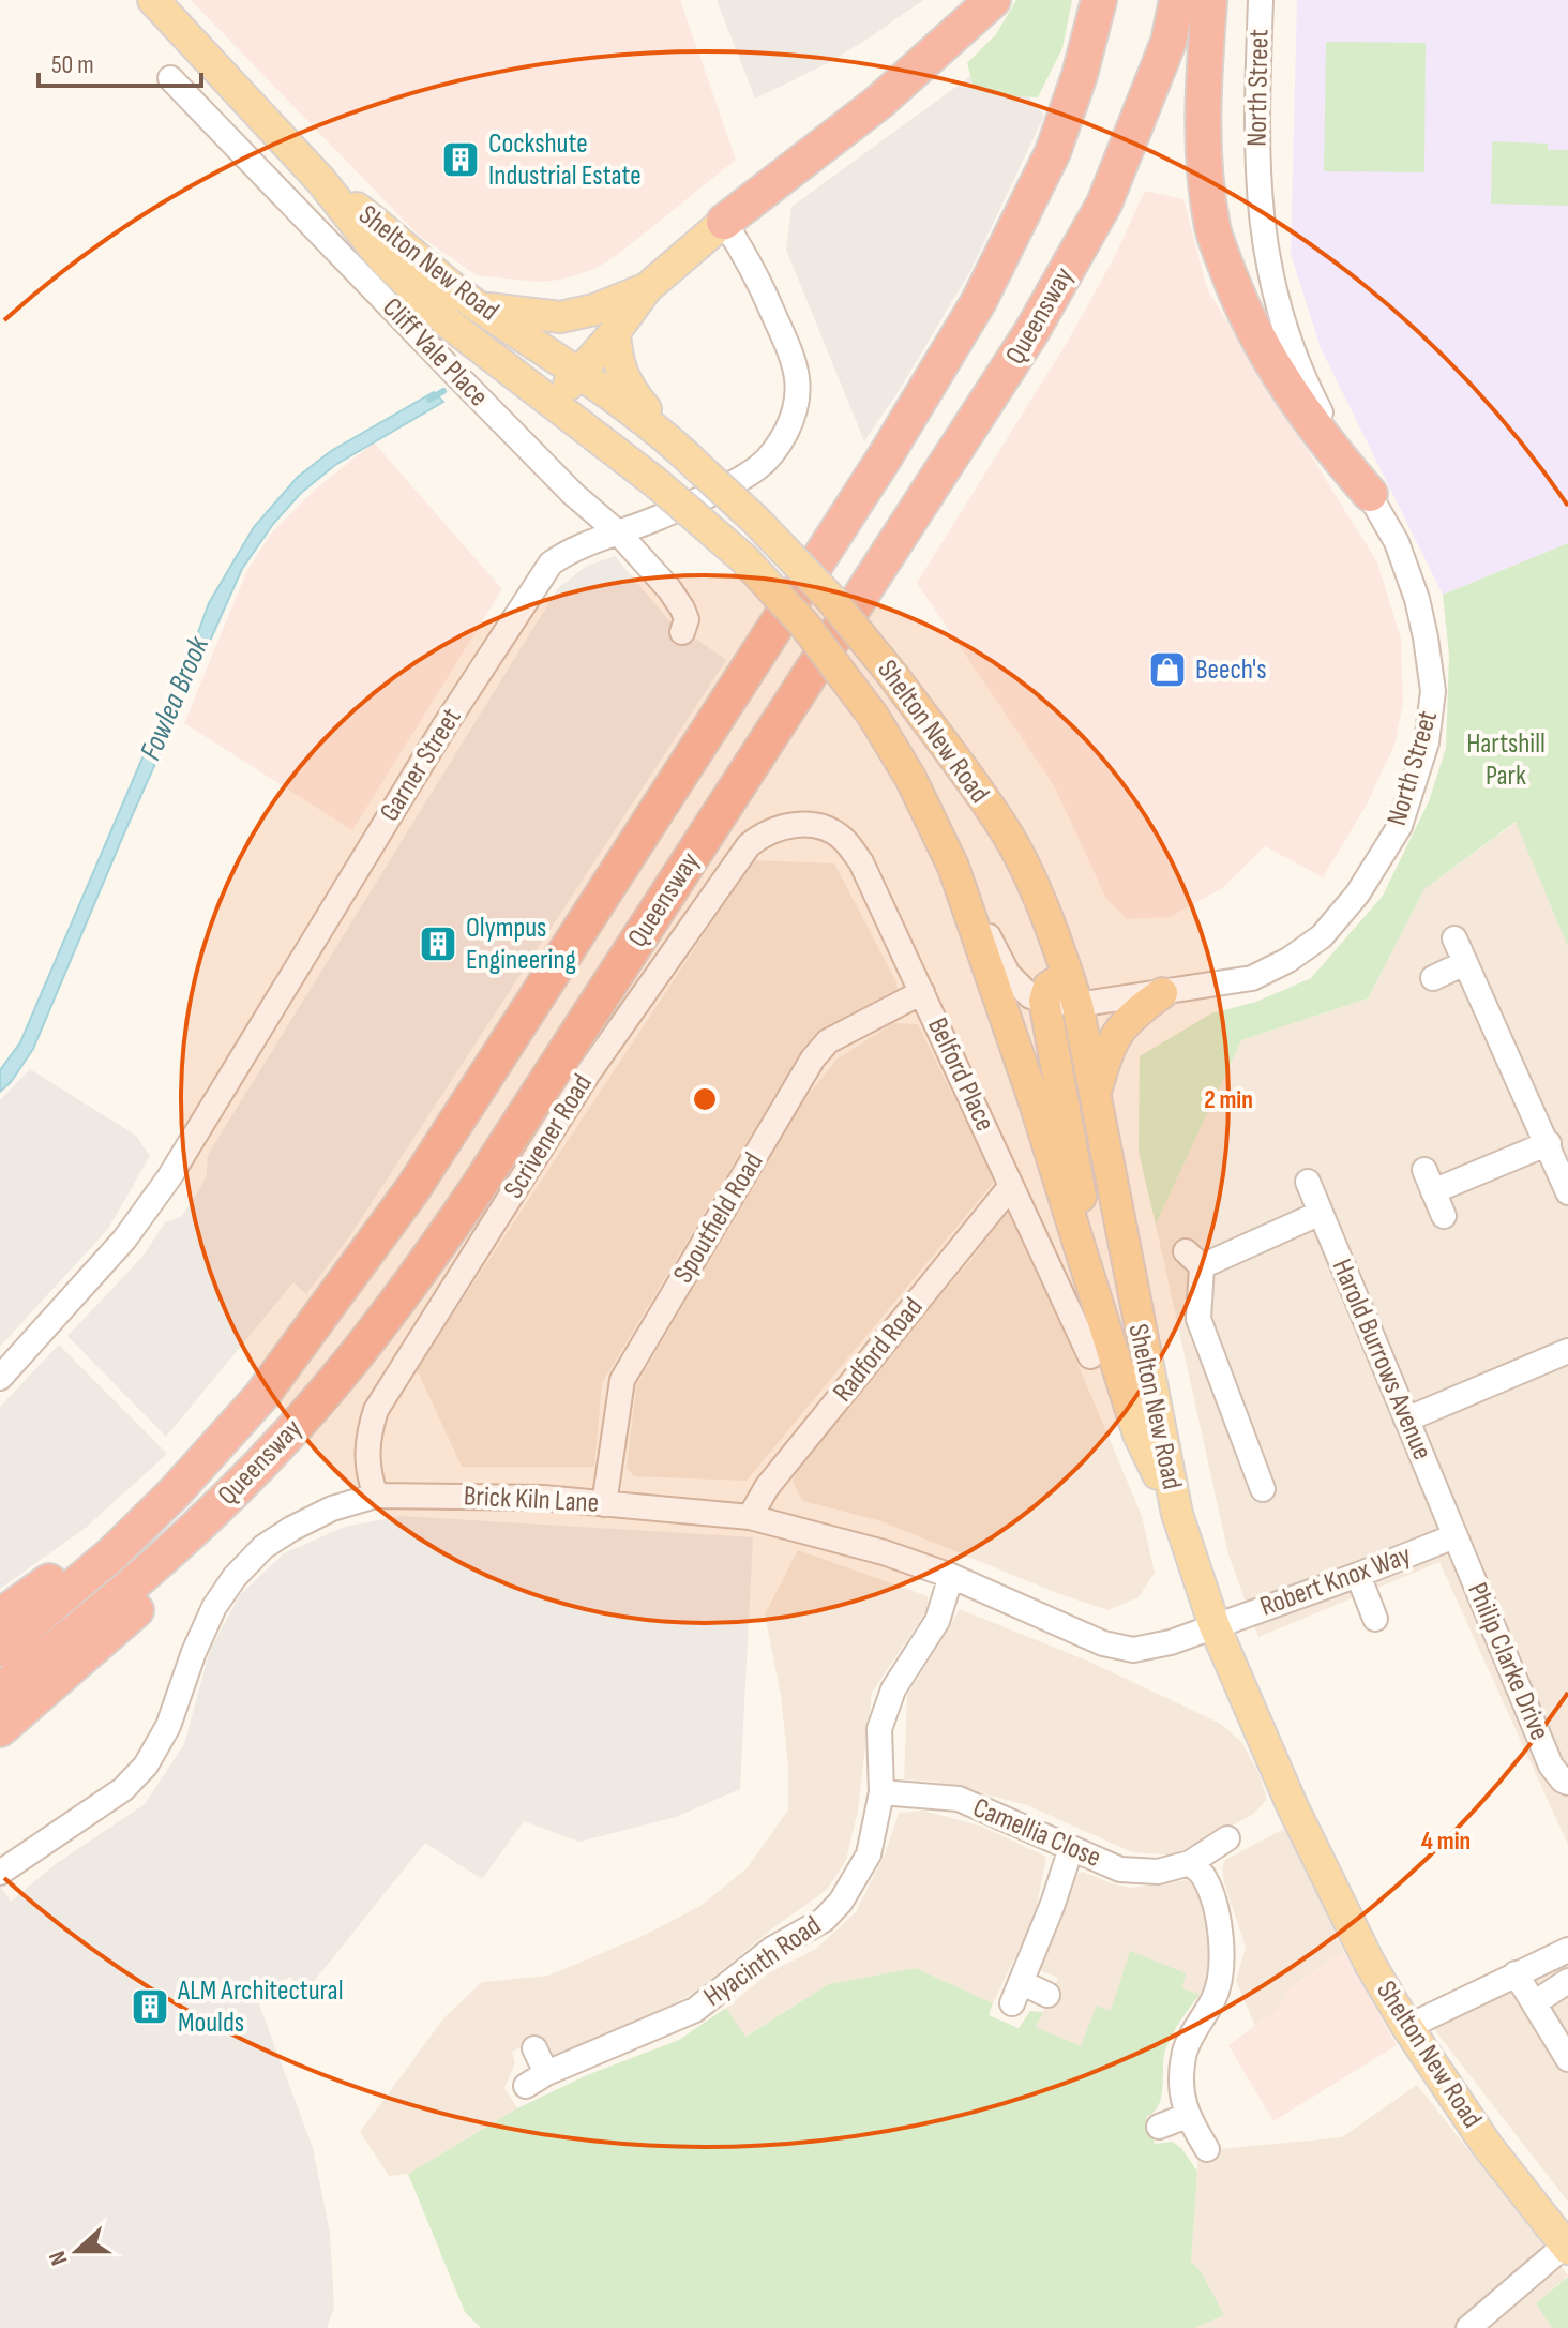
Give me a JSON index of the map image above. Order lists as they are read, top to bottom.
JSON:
{
  "streets": {
    "highway": ["Queensway"],
    "main road": ["Shelton New Road"],
    "street": [
      "North Street",
      "Cliff Vale Place",
      "Garner Street",
      "Belford Place",
      "Scrivener Road",
      "Spoutfield Road",
      "Radford Road",
      "Harold Burrows Avenue",
      "Brick Kiln Lane",
      "Robert Knox Way",
      "Philip Clarke Drive",
      "Camellia Close",
      "Hyacinth Road"
    ]
  },
  "crossings": [
    ["North Street", "Shelton New Road"],
    ["Shelton New Road", "Brick Kiln Lane"],
    ["Shelton New Road", "Robert Knox Way"],
    ["Cliff Vale Place", "Garner Street"],
    ["Belford Place", "Scrivener Road"],
    ["Belford Place", "Spoutfield Road"],
    ["Belford Place", "Radford Road"],
    ["Scrivener Road", "Brick Kiln Lane"],
    ["Spoutfield Road", "Brick Kiln Lane"],
    ["Radford Road", "Brick Kiln Lane"],
    ["Harold Burrows Avenue", "Robert Knox Way"],
    ["Harold Burrows Avenue", "Philip Clarke Drive"],
    ["Brick Kiln Lane", "Robert Knox Way"],
    ["Brick Kiln Lane", "Hyacinth Road"],
    ["Robert Knox Way", "Philip Clarke Drive"],
    ["Camellia Close", "Hyacinth Road"]
  ],
  "water": ["Fowlea Brook"],
  "parks": ["Hartshill Park"],
  "places": {
    "building": ["Cockshute Industrial Estate", "Olympus Engineering", "ALM Architectural Moulds"],
    "shop": ["Beech's"]
  },
  "scale_bar": "50 m",
  "north": "left",
  "rings": ["2 min", "4 min"]
}
